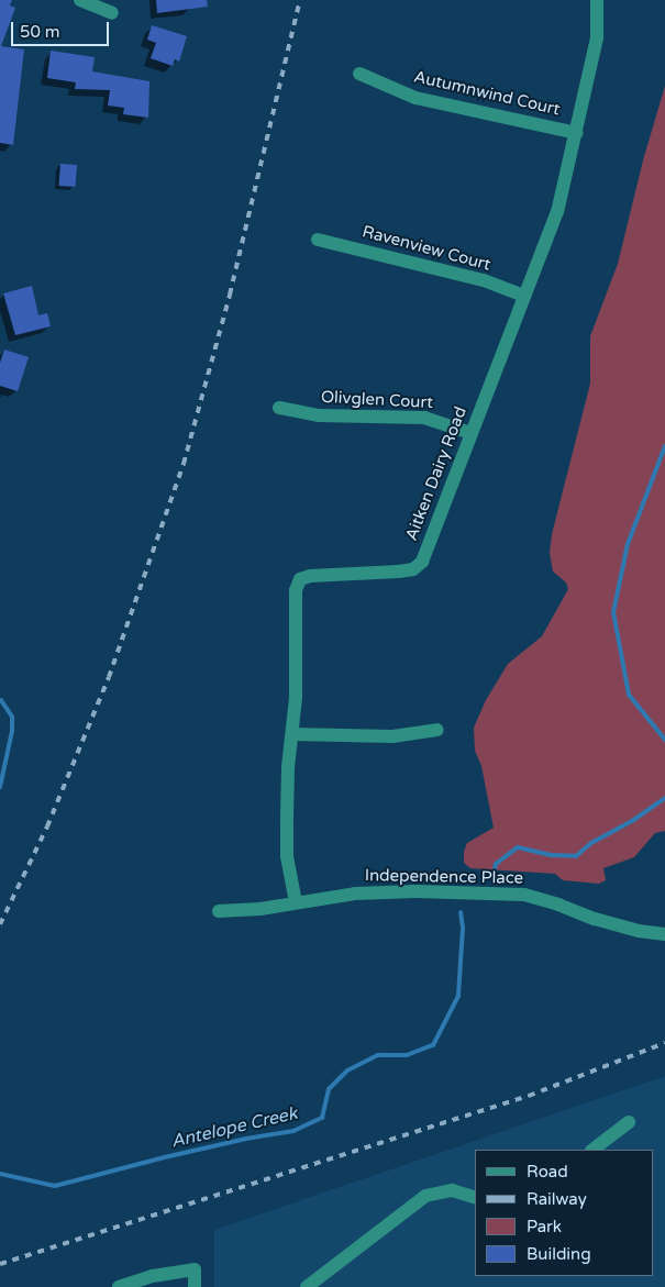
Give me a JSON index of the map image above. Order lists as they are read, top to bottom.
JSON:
{
  "streets": {
    "street": [
      "Autumnwind Court",
      "Ravenview Court",
      "Olivglen Court",
      "Aitken Dairy Road",
      "Independence Place"
    ]
  },
  "crossings": [
    ["Autumnwind Court", "Aitken Dairy Road"],
    ["Ravenview Court", "Aitken Dairy Road"],
    ["Olivglen Court", "Aitken Dairy Road"],
    ["Aitken Dairy Road", "Independence Place"]
  ],
  "water": ["Antelope Creek"],
  "legend": [
    "Road",
    "Railway",
    "Park",
    "Building"
  ],
  "scale_bar": "50 m"
}
